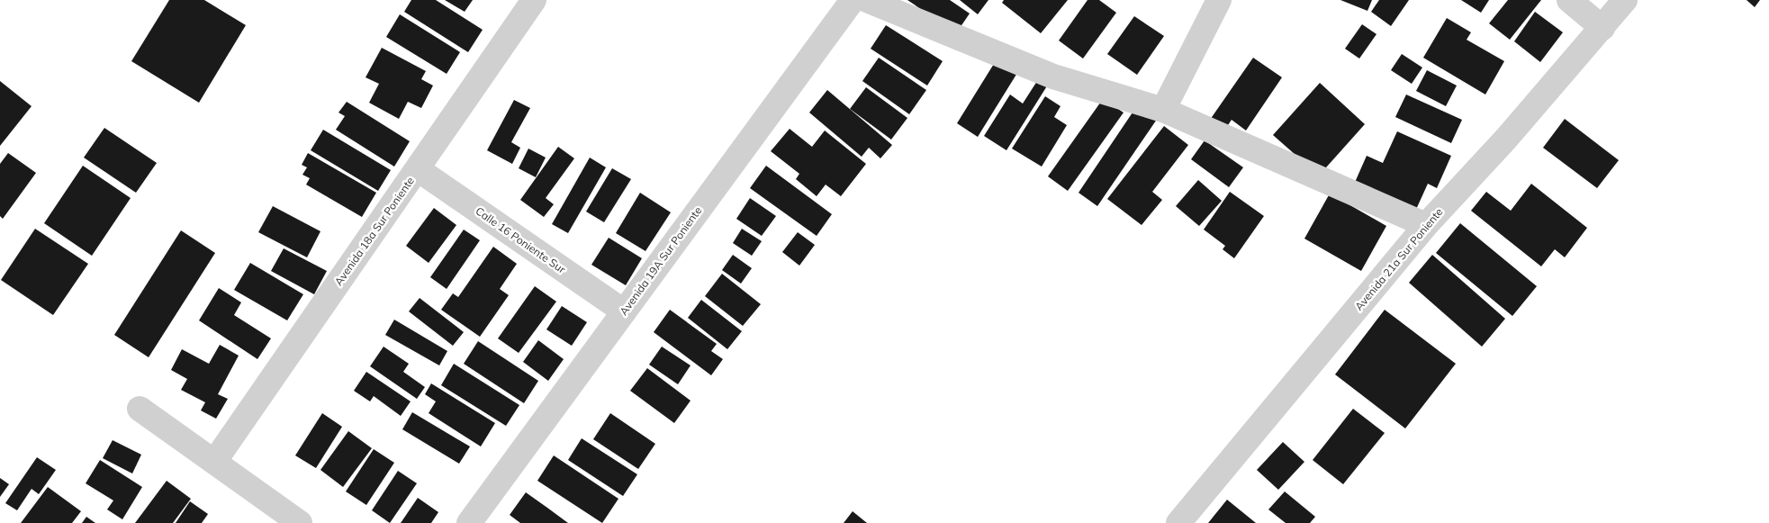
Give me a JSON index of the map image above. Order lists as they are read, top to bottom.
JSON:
{
  "streets": {
    "street": [
      "Avenida 18a Sur Poniente",
      "Calle 16 Poniente Sur",
      "Avenida 21a Sur Poniente",
      "Avenida 19A Sur Poniente"
    ]
  },
  "crossings": [
    ["Avenida 18a Sur Poniente", "Calle 16 Poniente Sur"],
    ["Calle 16 Poniente Sur", "Avenida 19A Sur Poniente"]
  ]
}
